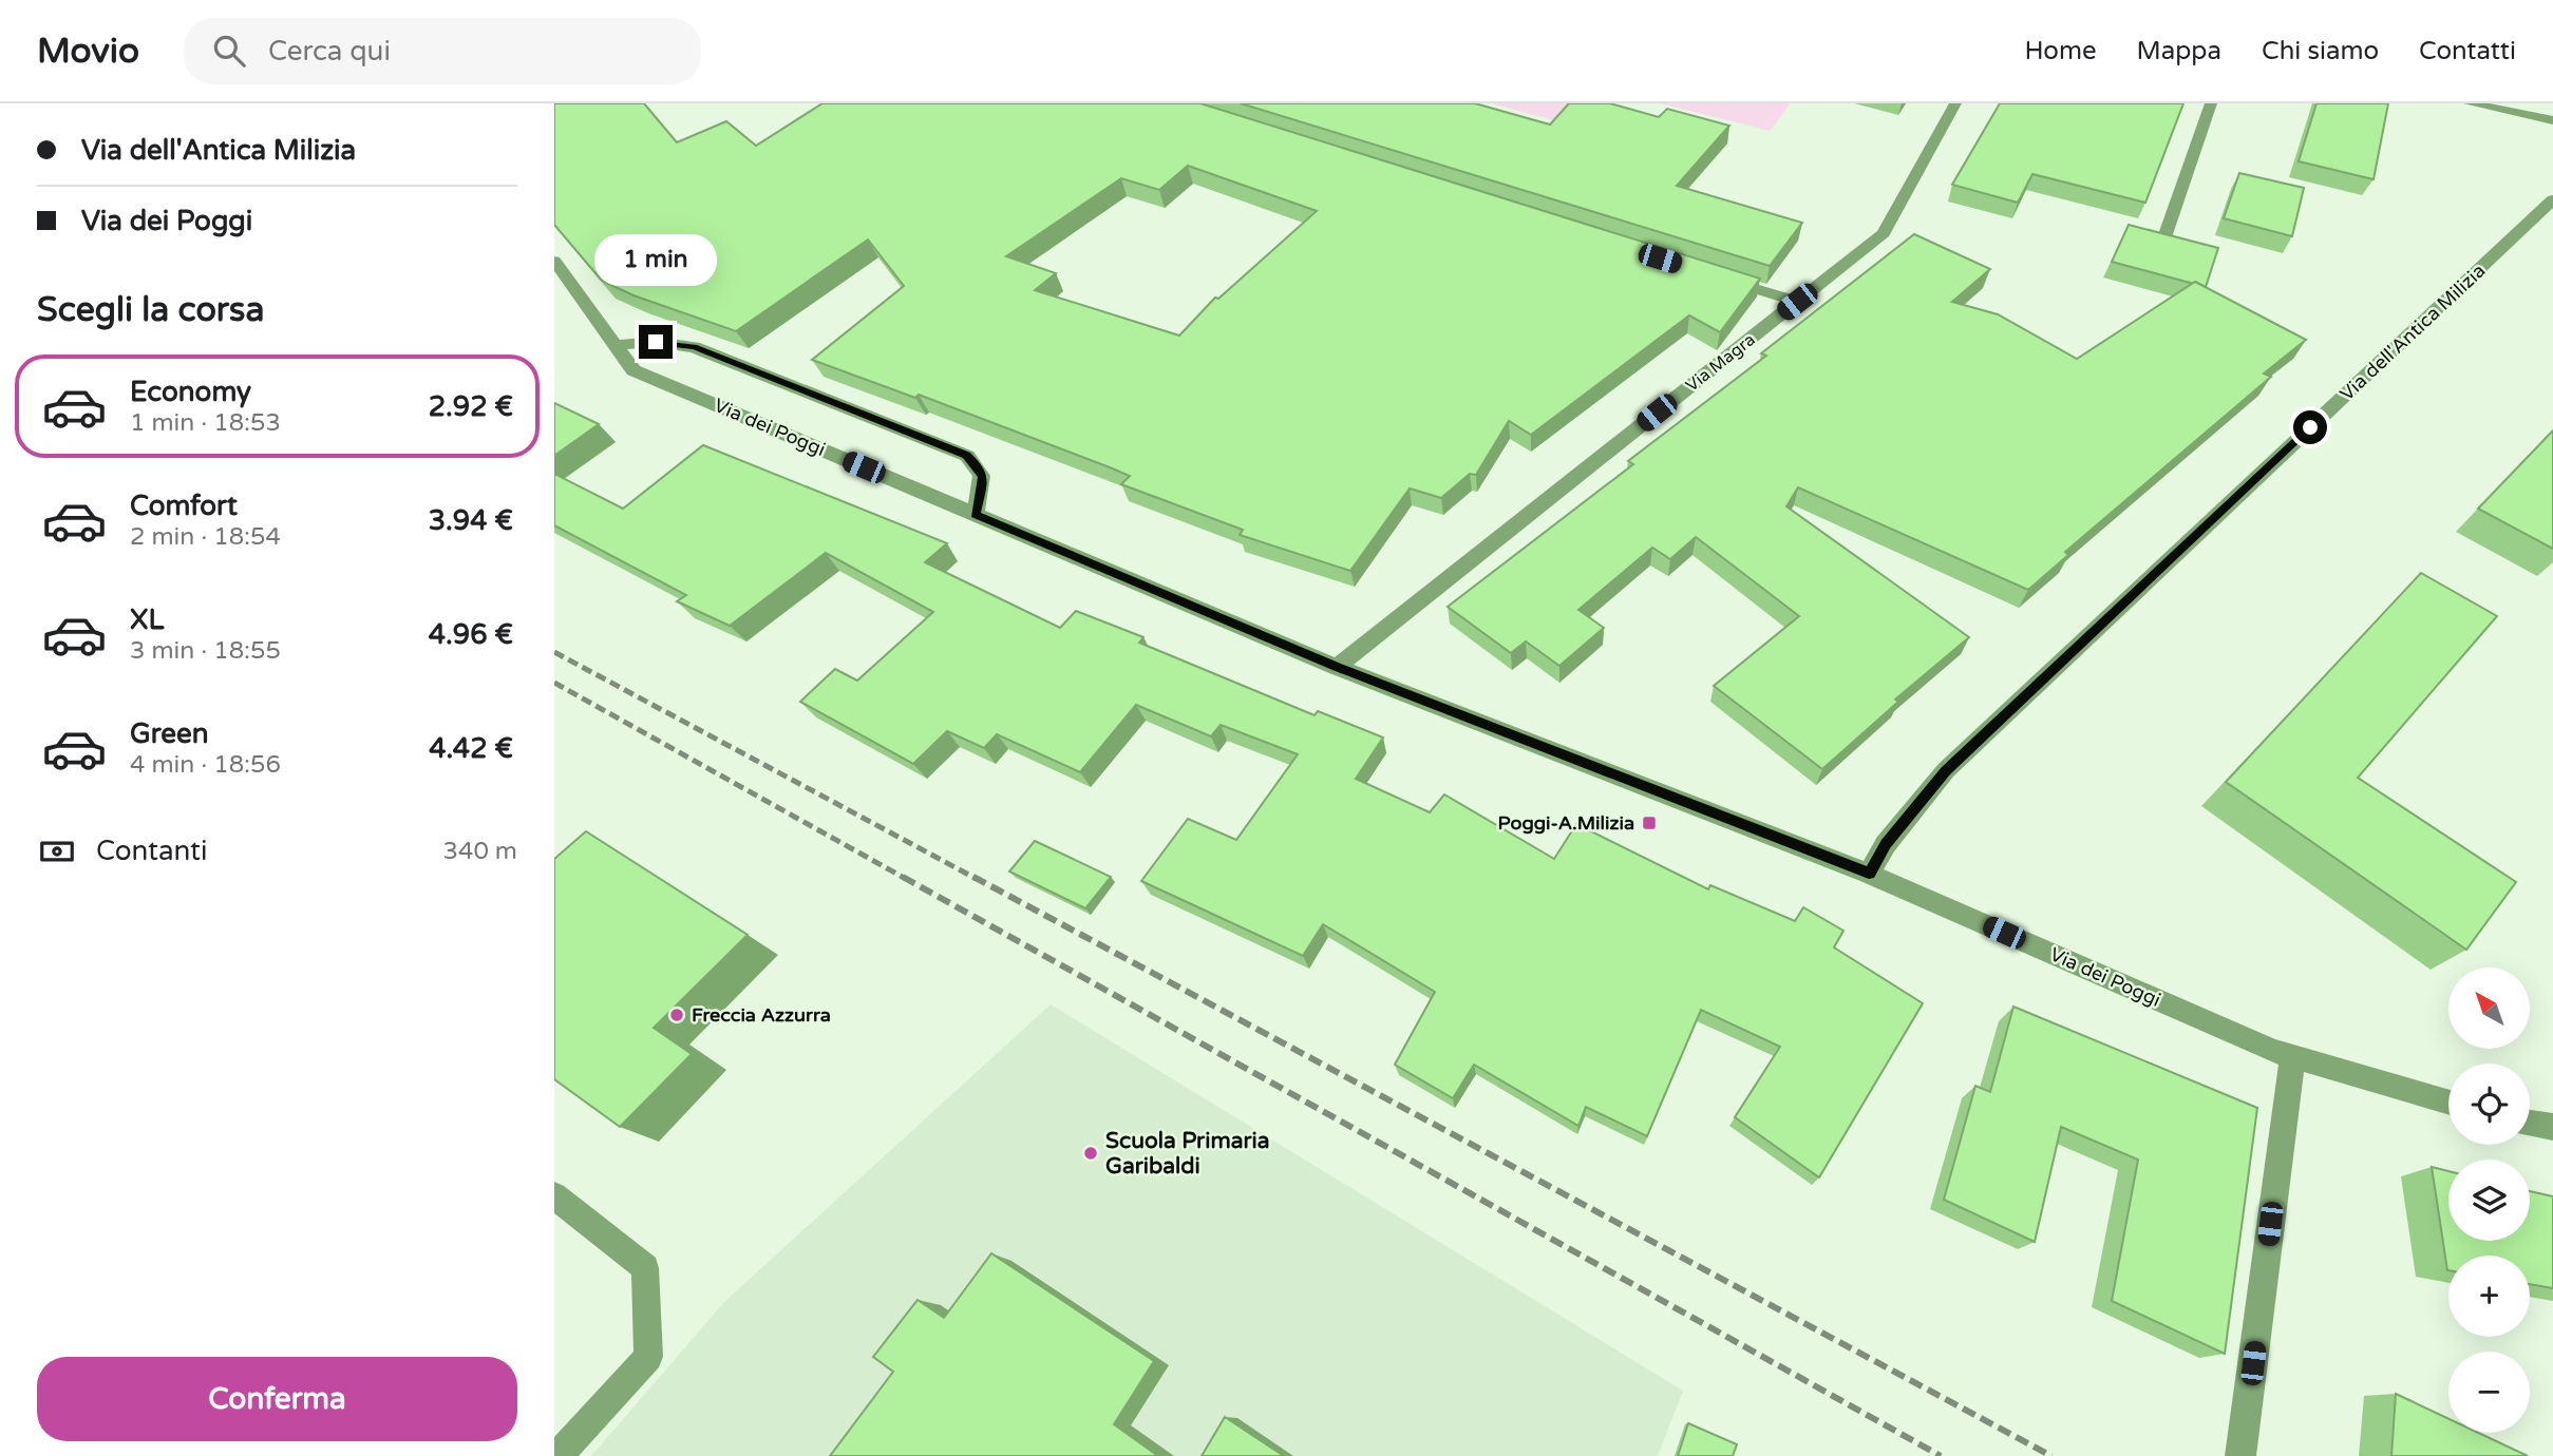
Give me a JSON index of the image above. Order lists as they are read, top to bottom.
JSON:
{
  "streets": {
    "street": ["Via dell'Antica Milizia", "Via Magra", "Via dei Poggi"]
  },
  "crossings": [
    ["Via dell'Antica Milizia", "Via dei Poggi"],
    ["Via Magra", "Via dei Poggi"]
  ],
  "places": {
    "transit": ["Poggi-A.Milizia"],
    "other": ["Freccia Azzurra", "Scuola Primaria Garibaldi"]
  },
  "north": "top left",
  "page": {
    "header": "Movio",
    "search": "Cerca qui",
    "nav": [
      "Home",
      "Mappa",
      "Chi siamo",
      "Contatti"
    ],
    "banner": ["Via dell'Antica Milizia", "Via dei Poggi"],
    "bubble": "1 min",
    "heading": "Scegli la corsa",
    "list": [
      {
        "name": "Economy",
        "note": "1 min · 18:53",
        "value": "2.92 €"
      },
      {
        "name": "Comfort",
        "note": "2 min · 18:54",
        "value": "3.94 €"
      },
      {
        "name": "XL",
        "note": "3 min · 18:55",
        "value": "4.96 €"
      },
      {
        "name": "Green",
        "note": "4 min · 18:56",
        "value": "4.42 €"
      }
    ],
    "pay": ["Contanti", "340 m"],
    "map_buttons": ["+", "−"],
    "buttons": "Conferma"
  }
}
